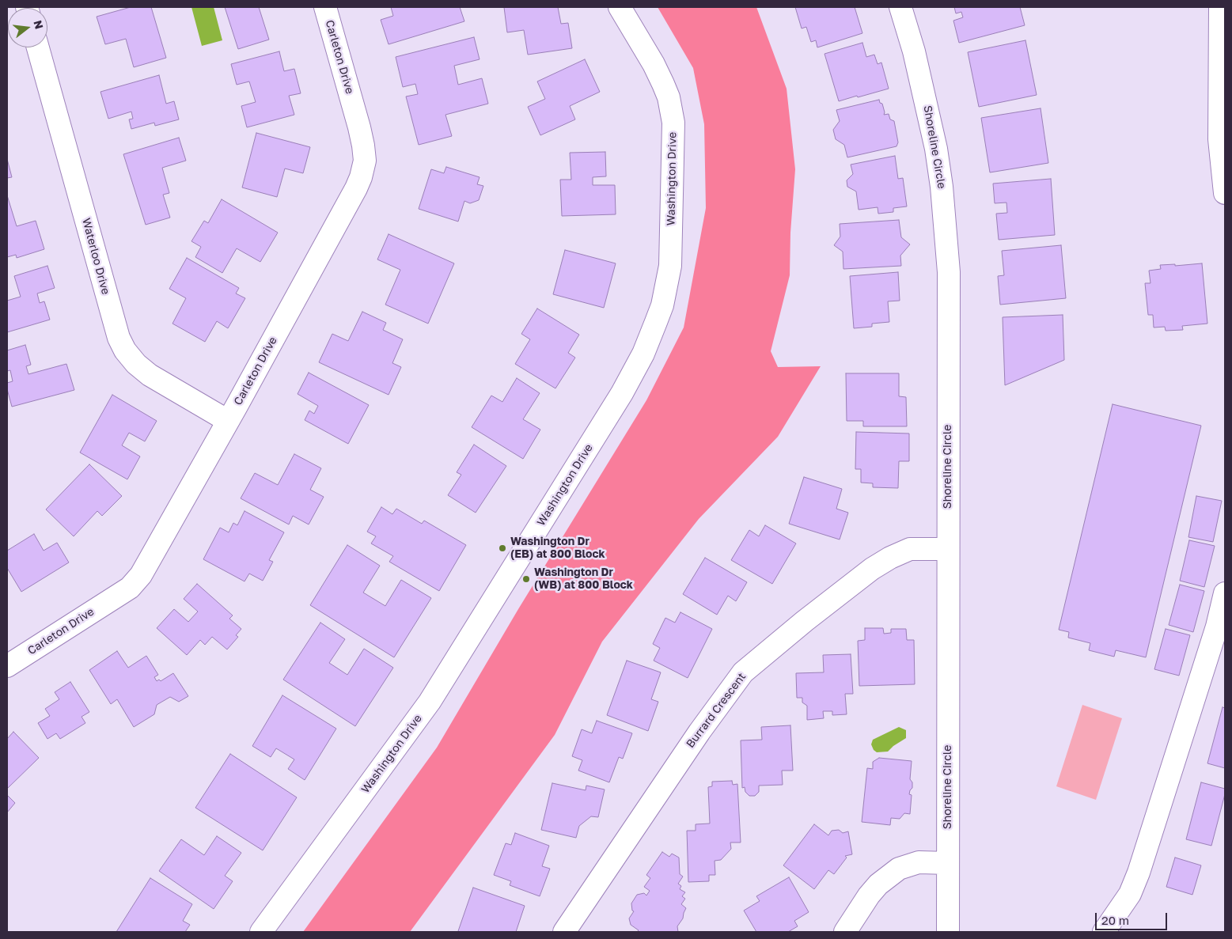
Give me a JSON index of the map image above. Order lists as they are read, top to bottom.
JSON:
{
  "streets": {
    "street": [
      "Carleton Drive",
      "Shoreline Circle",
      "Washington Drive",
      "Waterloo Drive",
      "Burrard Crescent"
    ]
  },
  "crossings": [
    ["Carleton Drive", "Waterloo Drive"],
    ["Shoreline Circle", "Burrard Crescent"]
  ],
  "places": ["Washington Dr (EB) at 800 Block", "Washington Dr (WB) at 800 Block"],
  "scale_bar": "20 m",
  "north": "right"
}
